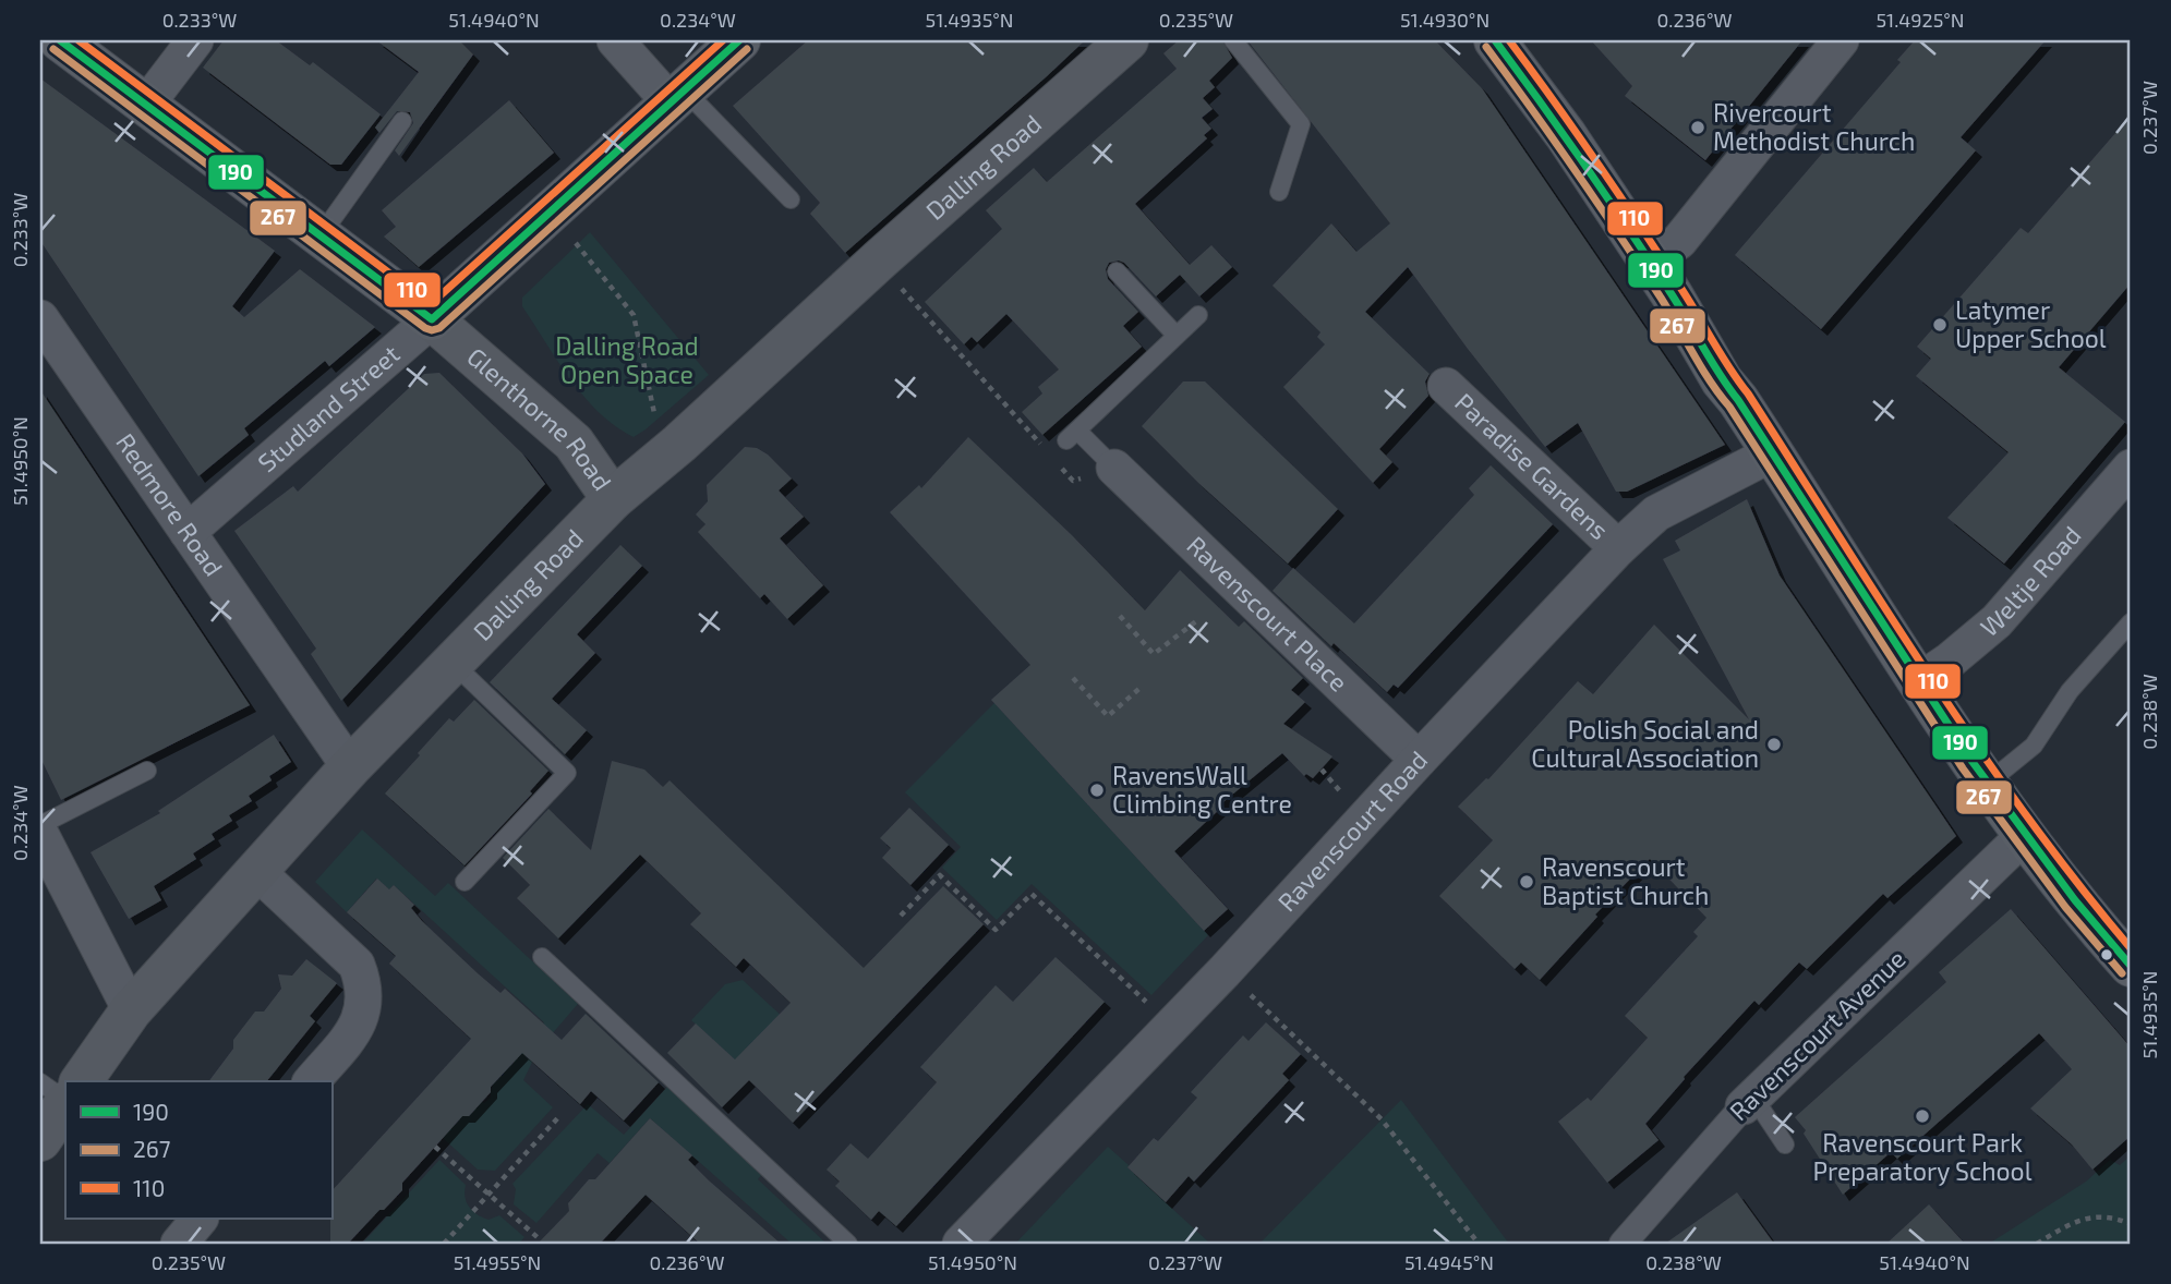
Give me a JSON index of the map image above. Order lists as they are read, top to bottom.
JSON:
{
  "streets": {
    "main road": ["Dalling Road", "Studland Street", "Glenthorne Road"],
    "street": [
      "Paradise Gardens",
      "Redmore Road",
      "Weltje Road",
      "Ravenscourt Place",
      "Ravenscourt Road",
      "Ravenscourt Avenue"
    ]
  },
  "crossings": [
    ["Dalling Road", "Glenthorne Road"],
    ["Dalling Road", "Redmore Road"],
    ["Studland Street", "Glenthorne Road"],
    ["Studland Street", "Redmore Road"],
    ["Paradise Gardens", "Ravenscourt Road"],
    ["Ravenscourt Place", "Ravenscourt Road"]
  ],
  "parks": ["Dalling Road Open Space"],
  "places": [
    "Rivercourt Methodist Church",
    "Latymer Upper School",
    "Polish Social and Cultural Association",
    "RavensWall Climbing Centre",
    "Ravenscourt Baptist Church",
    "Ravenscourt Park Preparatory School"
  ],
  "lines": ["transit line 190", "transit line 110", "transit line 267"],
  "legend": ["190", "267", "110"],
  "coordinates": [
    "0.233°W",
    "51.4940°N",
    "0.234°W",
    "51.4935°N",
    "0.235°W",
    "51.4930°N",
    "0.236°W",
    "51.4925°N",
    "0.237°W",
    "51.4950°N",
    "0.238°W",
    "51.4955°N",
    "51.4945°N"
  ]
}
